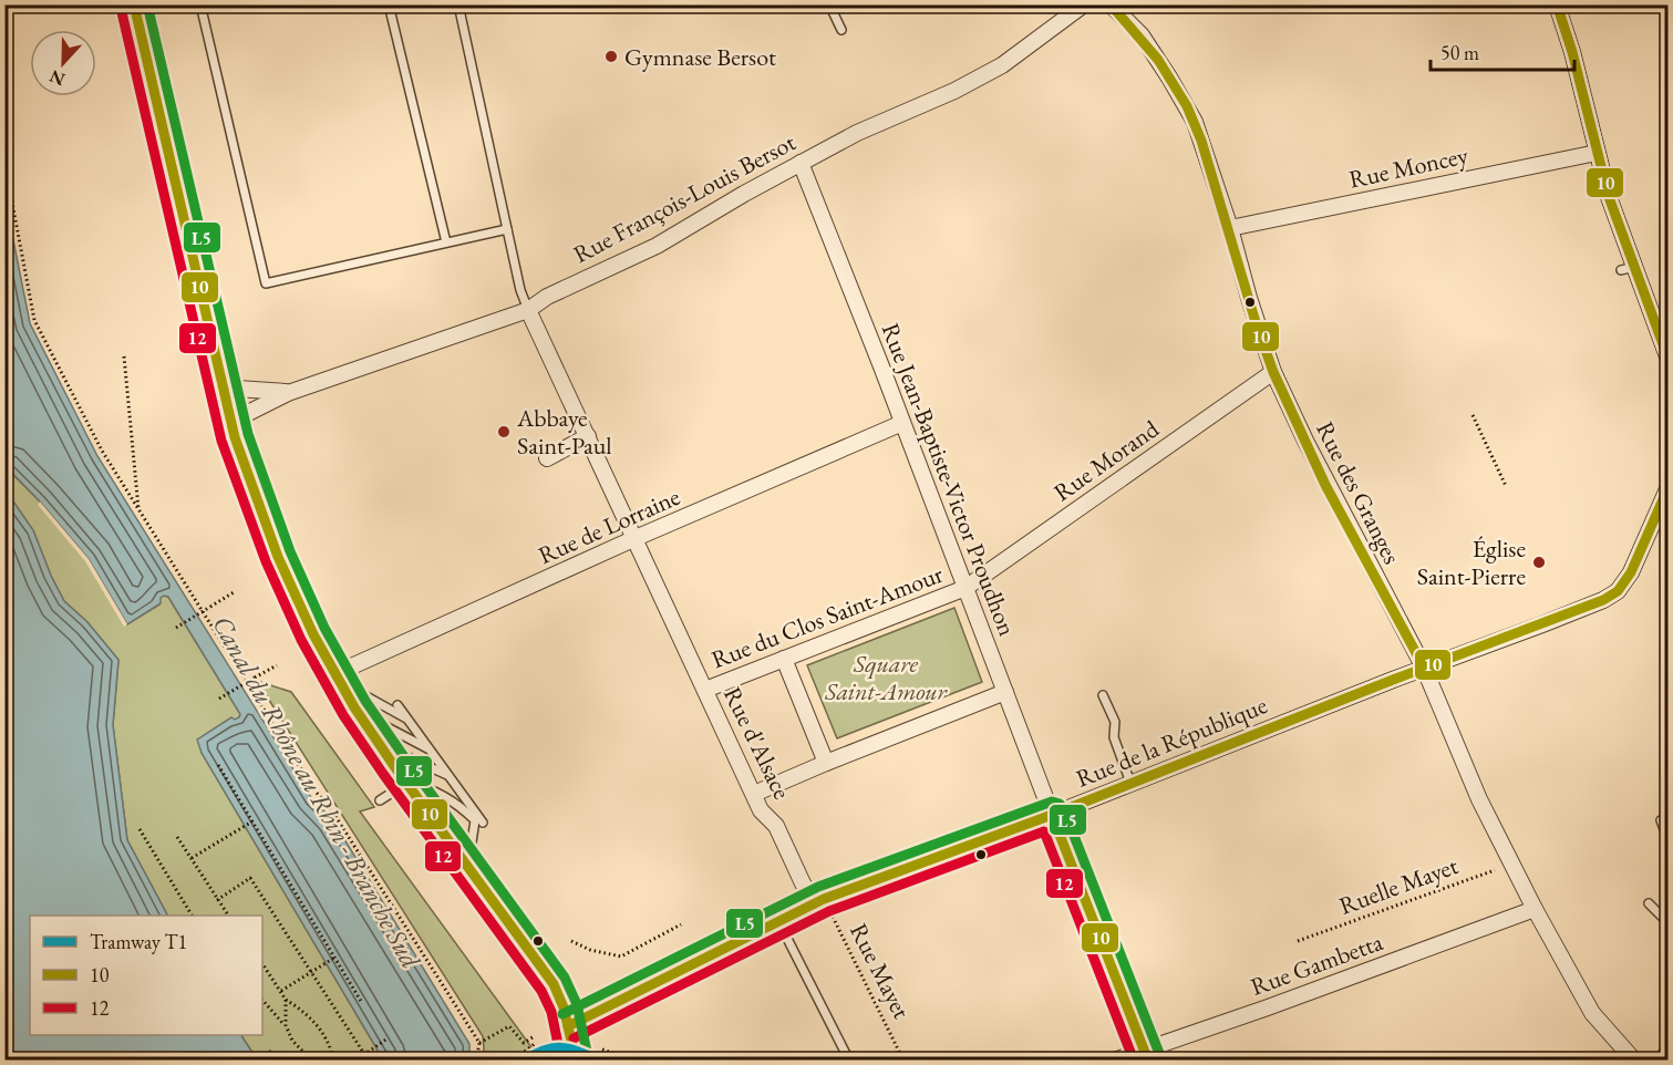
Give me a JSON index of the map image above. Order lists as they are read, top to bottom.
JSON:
{
  "streets": {
    "street": [
      "Rue Moncey",
      "Rue François-Louis Bersot",
      "Rue Morand",
      "Rue Jean-Baptiste-Victor Proudhon",
      "Rue des Granges",
      "Rue de Lorraine",
      "Rue du Clos Saint-Amour",
      "Rue de la République",
      "Rue d'Alsace",
      "Rue Gambetta"
    ],
    "path": ["Ruelle Mayet", "Rue Mayet"]
  },
  "crossings": [
    ["Rue Moncey", "Rue des Granges"],
    ["Rue François-Louis Bersot", "Rue Jean-Baptiste-Victor Proudhon"],
    ["Rue François-Louis Bersot", "Rue d'Alsace"],
    ["Rue Morand", "Rue Jean-Baptiste-Victor Proudhon"],
    ["Rue Morand", "Rue des Granges"],
    ["Rue Morand", "Rue du Clos Saint-Amour"],
    ["Rue Jean-Baptiste-Victor Proudhon", "Rue de Lorraine"],
    ["Rue Jean-Baptiste-Victor Proudhon", "Rue du Clos Saint-Amour"],
    ["Rue Jean-Baptiste-Victor Proudhon", "Rue de la République"],
    ["Rue Jean-Baptiste-Victor Proudhon", "Rue Gambetta"],
    ["Rue des Granges", "Rue de la République"],
    ["Rue des Granges", "Ruelle Mayet"],
    ["Rue des Granges", "Rue Gambetta"],
    ["Rue de Lorraine", "Rue d'Alsace"],
    ["Rue du Clos Saint-Amour", "Rue d'Alsace"],
    ["Rue de la République", "Rue d'Alsace"],
    ["Rue de la République", "Rue Mayet"],
    ["Rue d'Alsace", "Rue Mayet"]
  ],
  "water": ["Canal du Rhône au Rhin - Branche Sud"],
  "parks": ["Square Saint-Amour"],
  "places": ["Gymnase Bersot", "Abbaye Saint-Paul", "Église Saint-Pierre"],
  "lines": [
    "transit line 10",
    "transit line L5",
    "transit line 12",
    "tram line T1"
  ],
  "legend": ["Tramway T1", "10", "12"],
  "scale_bar": "50 m",
  "north": "bottom"
}
